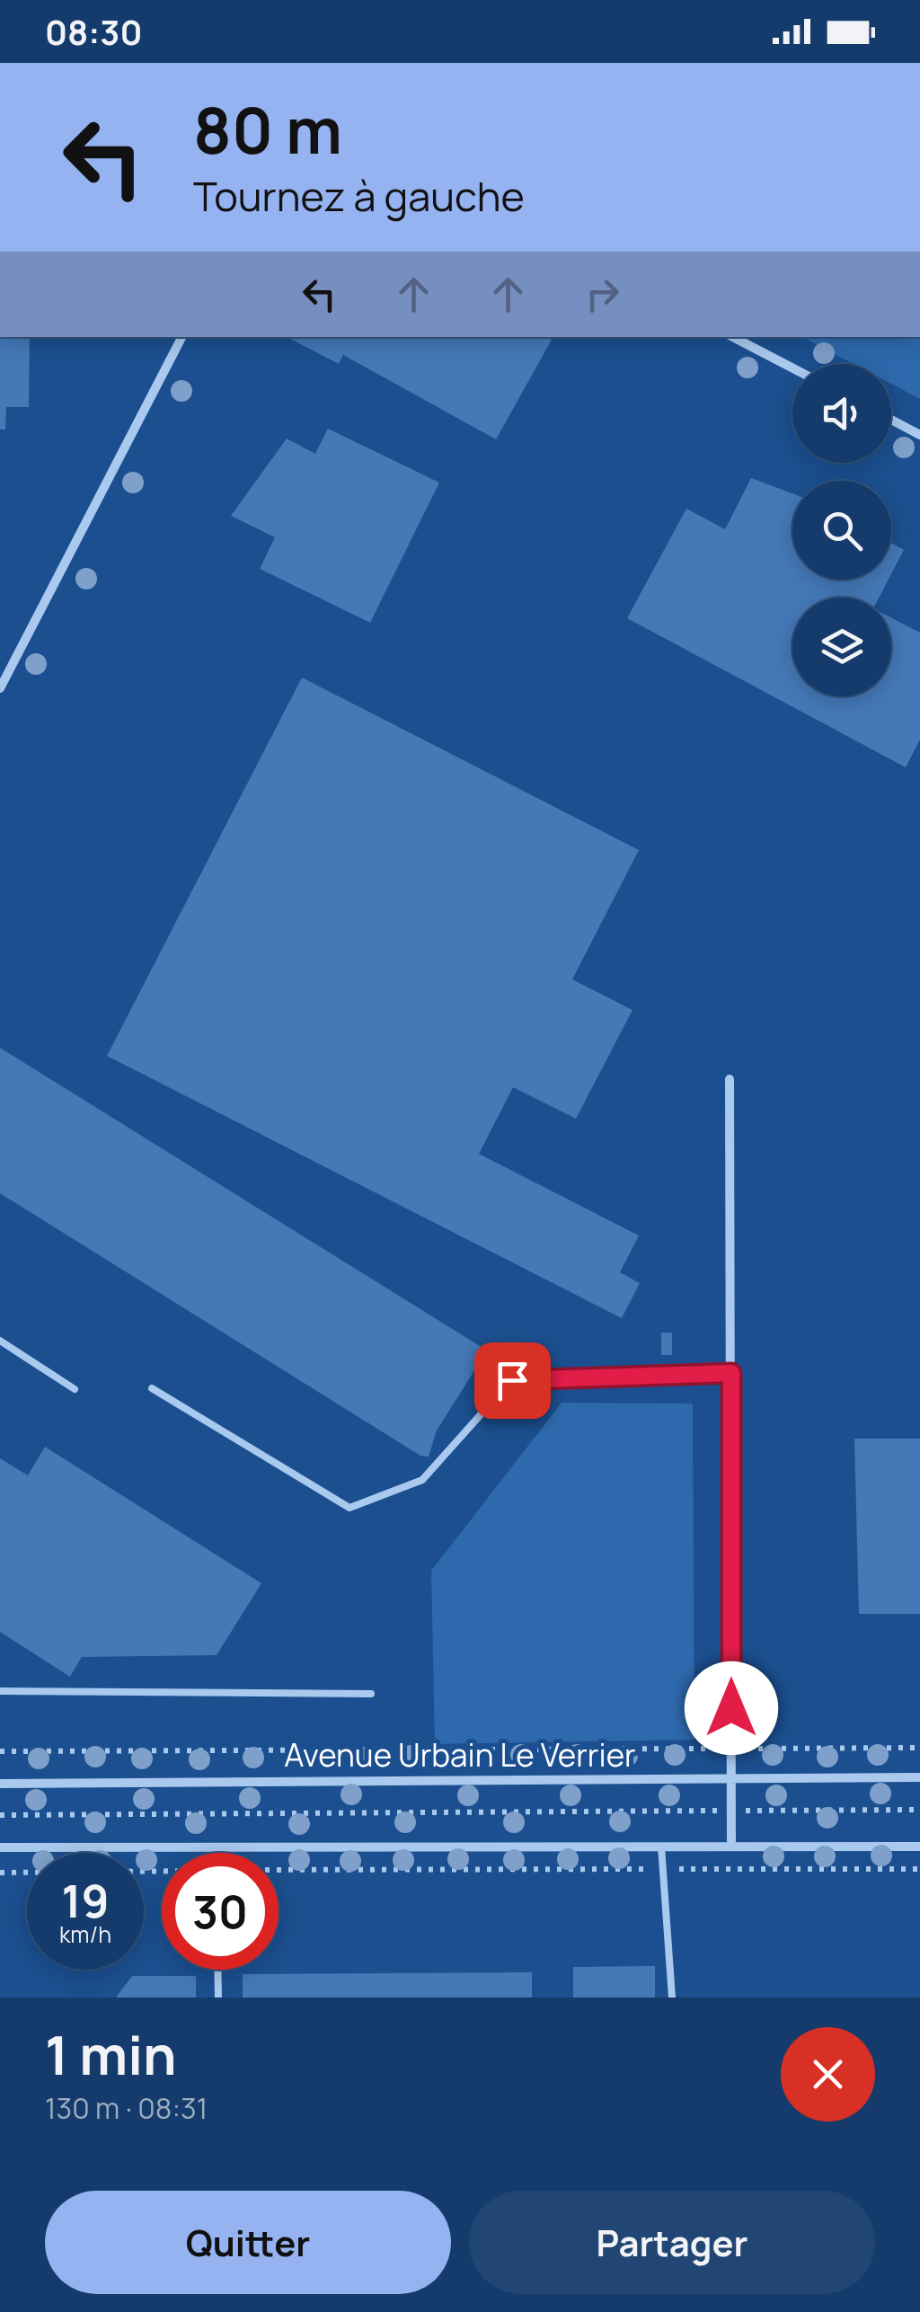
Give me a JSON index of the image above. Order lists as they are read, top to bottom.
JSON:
{
  "streets": {
    "street": ["Avenue Urbain Le Verrier"]
  },
  "page": {
    "status": "08:30",
    "turn": ["80 m", "Tournez à gauche"],
    "speed": "19 km/h",
    "limit": "30",
    "heading": ["1 min", "130 m · 08:31"],
    "buttons": ["Quitter", "Partager"]
  }
}
